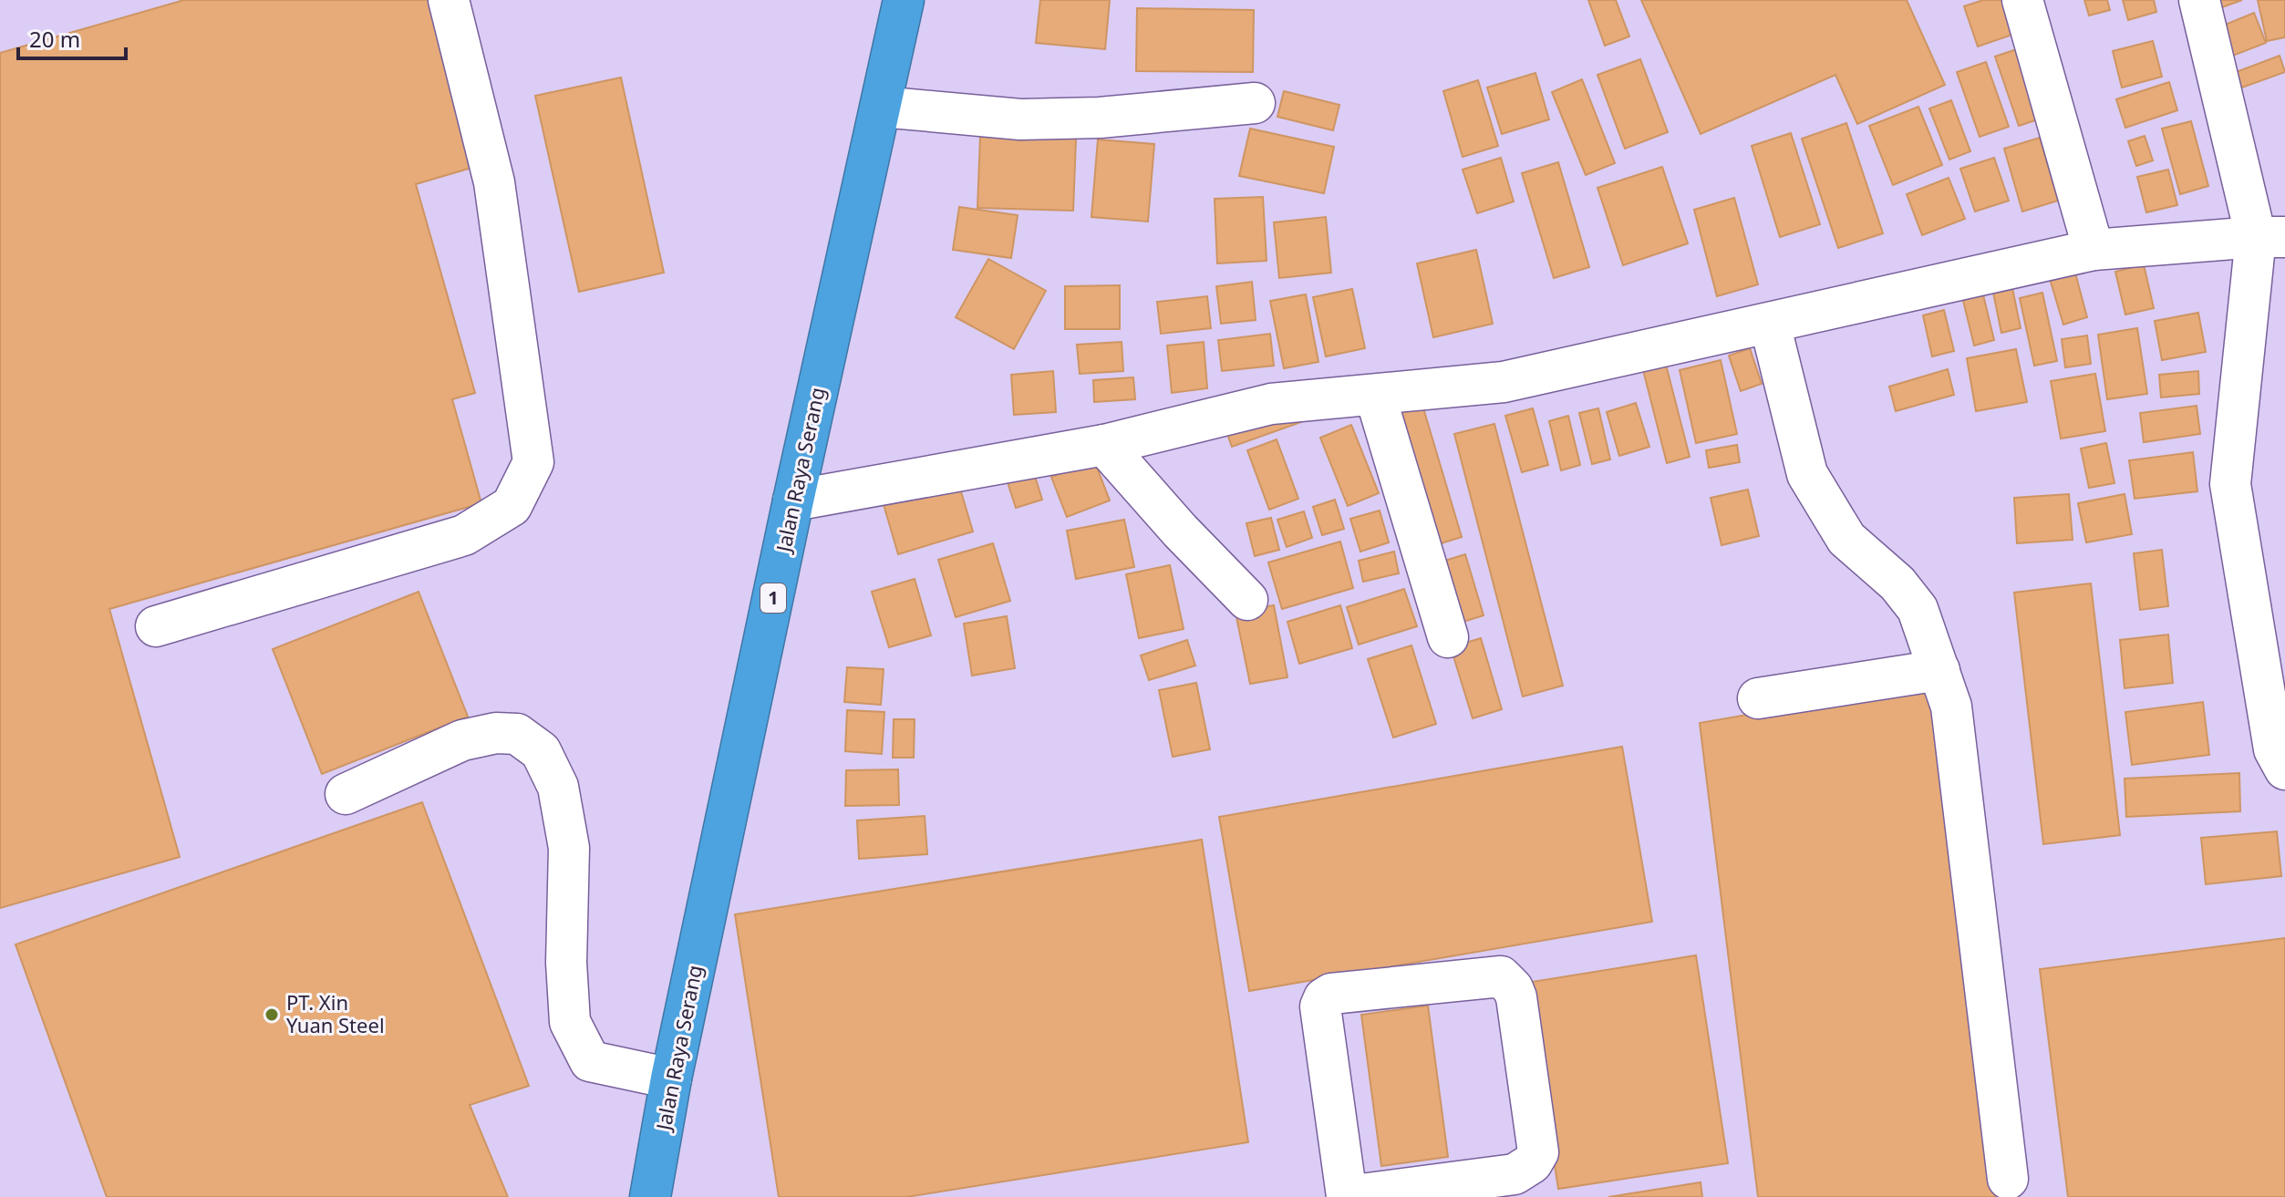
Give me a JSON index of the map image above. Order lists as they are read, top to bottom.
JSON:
{
  "streets": {
    "highway": ["Jalan Raya Serang", "1"]
  },
  "places": ["PT. Xin Yuan Steel"],
  "scale_bar": "20 m"
}
